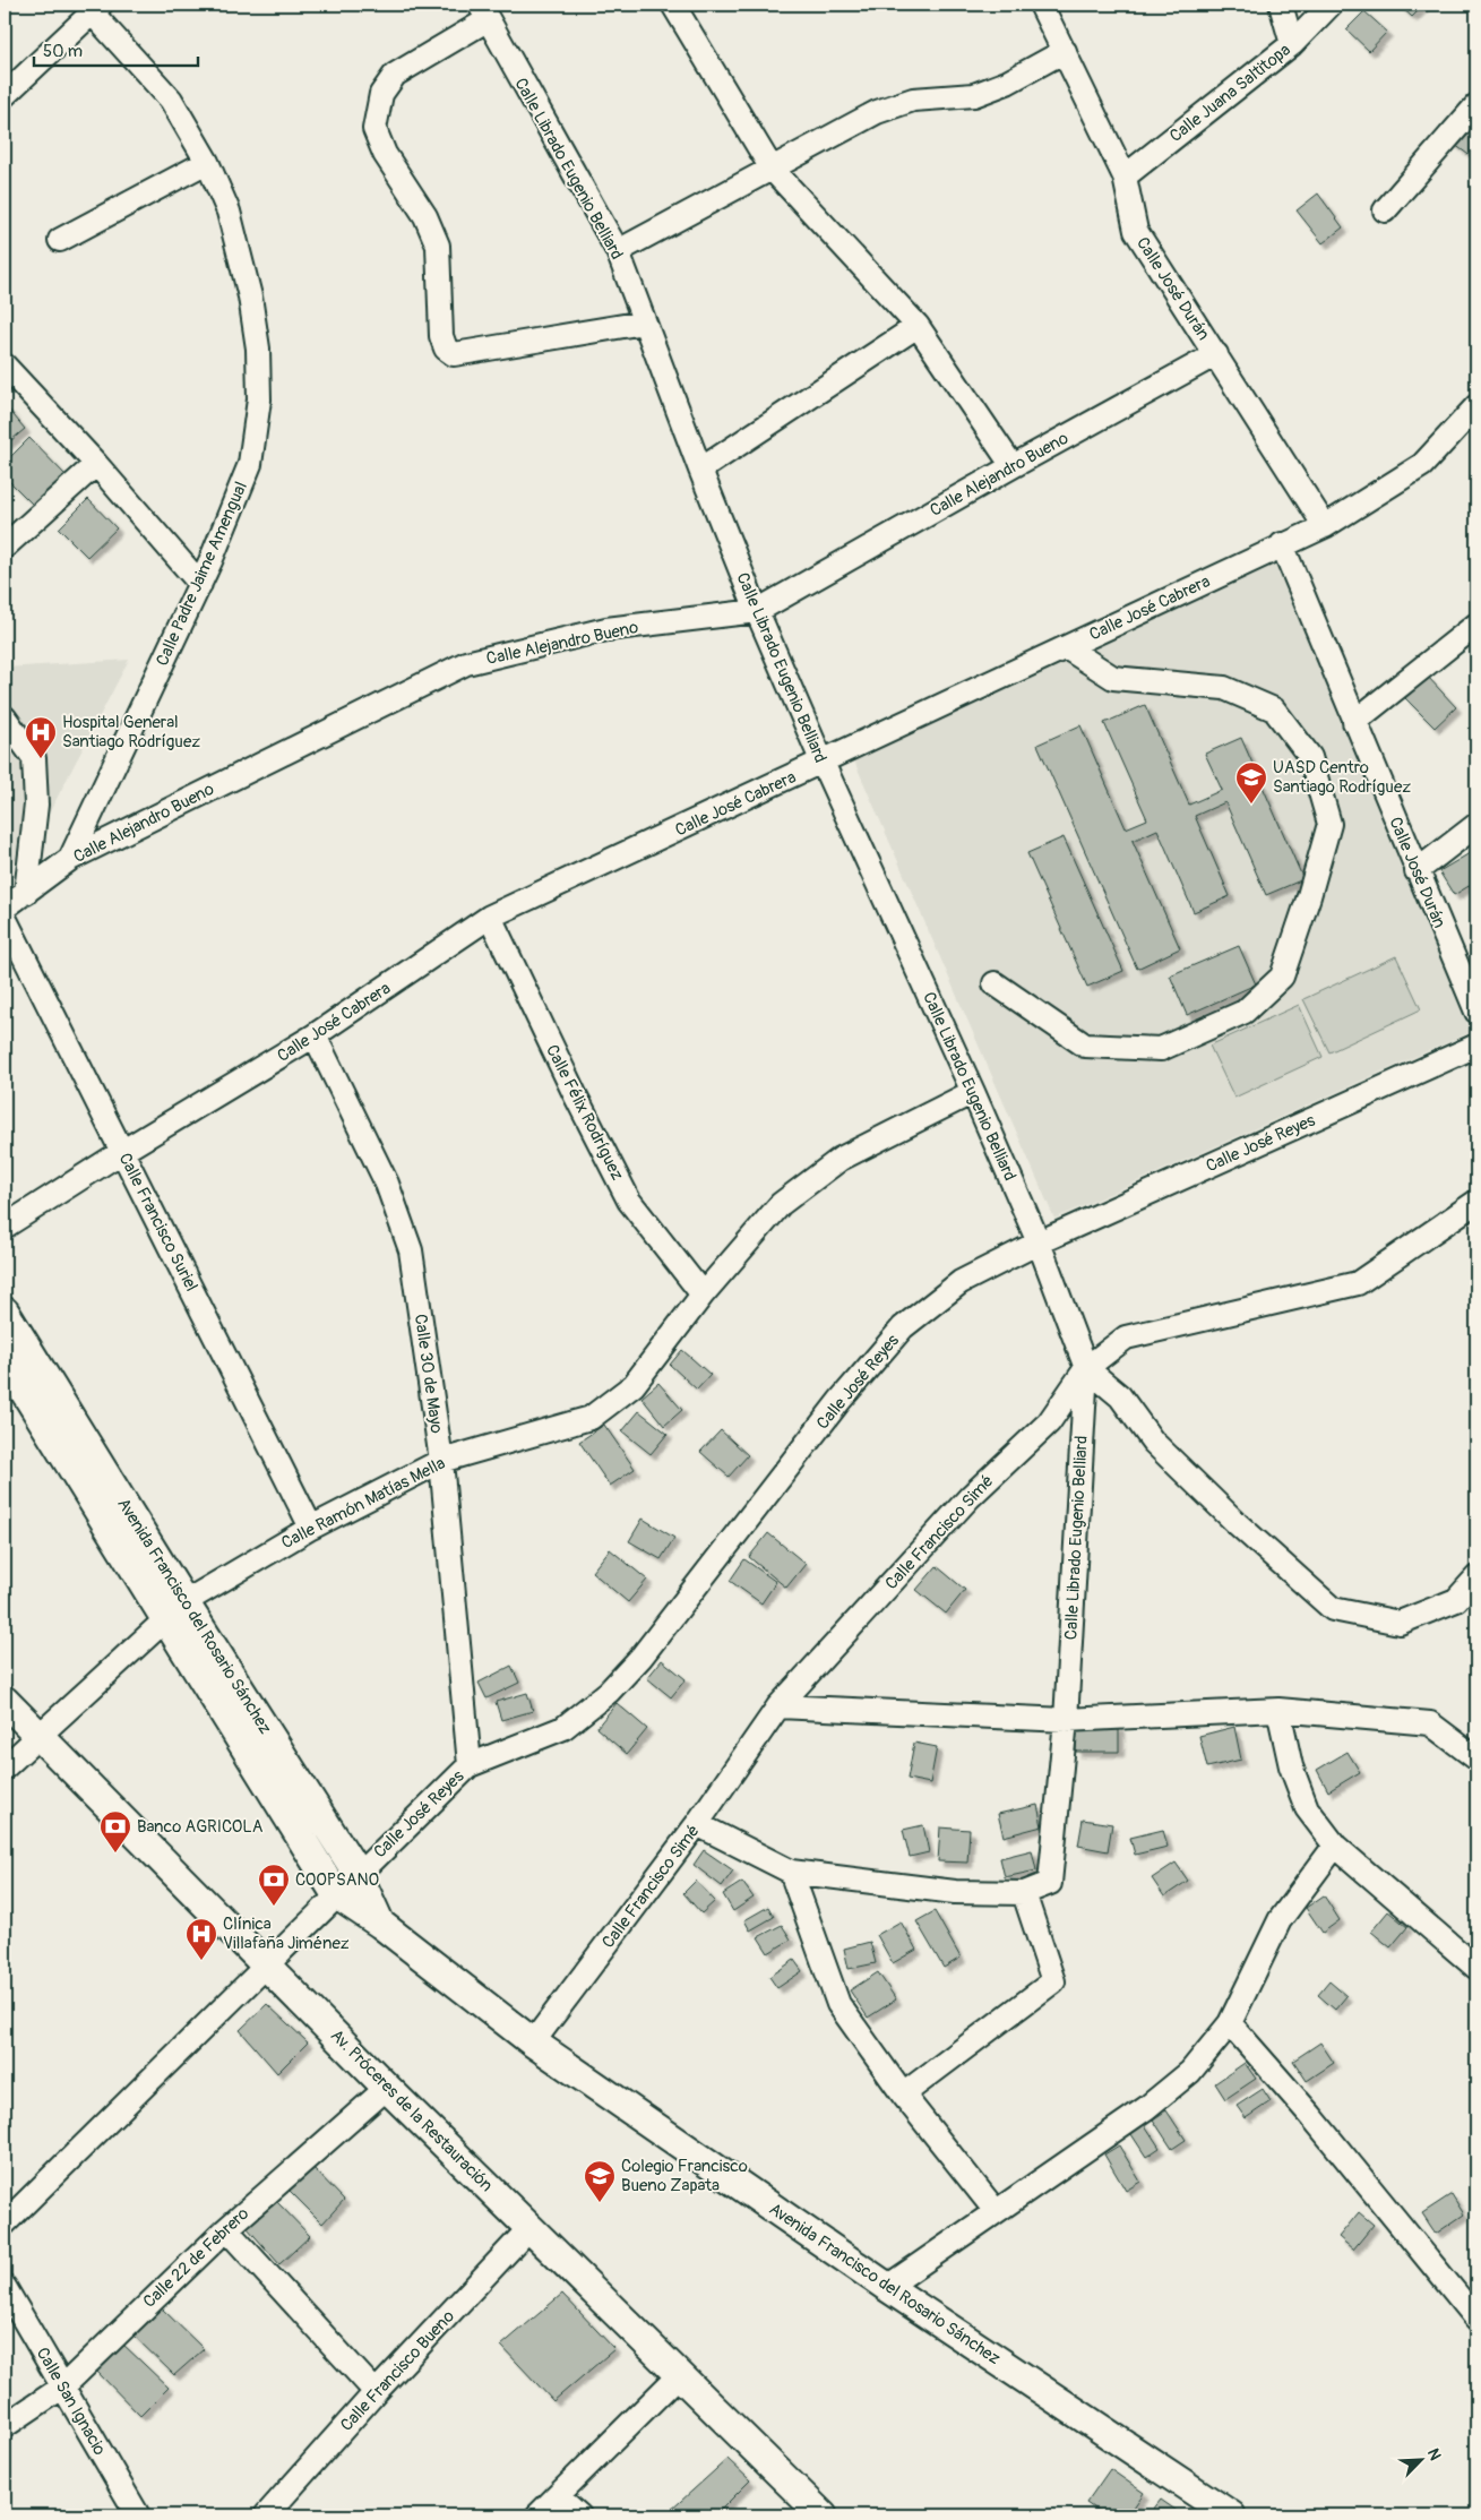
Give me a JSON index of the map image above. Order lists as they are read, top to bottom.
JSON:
{
  "streets": {
    "main road": ["Avenida Francisco del Rosario Sánchez", "Av. Próceres de la Restauración"],
    "street": [
      "Calle Juana Saltitopa",
      "Calle Librado Eugenio Belliard",
      "Calle José Durán",
      "Calle Alejandro Bueno",
      "Calle Padre Jaime Amengual",
      "Calle José Cabrera",
      "Calle Félix Rodríguez",
      "Calle José Reyes",
      "Calle Francisco Suriel",
      "Calle 30 de Mayo",
      "Calle Ramón Matías Mella",
      "Calle Francisco Simé",
      "Calle 22 de Febrero",
      "Calle Francisco Bueno",
      "Calle San Ignacio"
    ]
  },
  "crossings": [
    ["Calle Juana Saltitopa", "Calle José Durán"],
    ["Calle Librado Eugenio Belliard", "Calle Alejandro Bueno"],
    ["Calle Librado Eugenio Belliard", "Calle José Cabrera"],
    ["Calle Librado Eugenio Belliard", "Calle José Reyes"],
    ["Calle Librado Eugenio Belliard", "Calle Ramón Matías Mella"],
    ["Calle Librado Eugenio Belliard", "Calle Francisco Simé"],
    ["Calle José Durán", "Calle Alejandro Bueno"],
    ["Calle José Durán", "Calle José Cabrera"],
    ["Calle Alejandro Bueno", "Calle Padre Jaime Amengual"],
    ["Calle José Cabrera", "Calle Félix Rodríguez"],
    ["Calle José Cabrera", "Calle Francisco Suriel"],
    ["Calle José Cabrera", "Calle 30 de Mayo"],
    ["Calle Félix Rodríguez", "Calle Ramón Matías Mella"],
    ["Calle José Reyes", "Calle 30 de Mayo"],
    ["Calle José Reyes", "Avenida Francisco del Rosario Sánchez"],
    ["Calle José Reyes", "Av. Próceres de la Restauración"],
    ["Calle Francisco Suriel", "Calle Ramón Matías Mella"],
    ["Calle 30 de Mayo", "Calle Ramón Matías Mella"],
    ["Calle Ramón Matías Mella", "Avenida Francisco del Rosario Sánchez"],
    ["Calle Ramón Matías Mella", "Av. Próceres de la Restauración"],
    ["Calle Francisco Simé", "Avenida Francisco del Rosario Sánchez"],
    ["Av. Próceres de la Restauración", "Calle 22 de Febrero"],
    ["Av. Próceres de la Restauración", "Calle Francisco Bueno"],
    ["Calle 22 de Febrero", "Calle San Ignacio"]
  ],
  "places": {
    "hospital": ["Hospital General Santiago Rodríguez", "Clínica Villafaña Jiménez"],
    "school or university": ["UASD Centro Santiago Rodríguez", "Colegio Francisco Bueno Zapata"],
    "bank": ["Banco AGRICOLA", "COOPSANO"]
  },
  "scale_bar": "50 m",
  "north": "top right"
}
